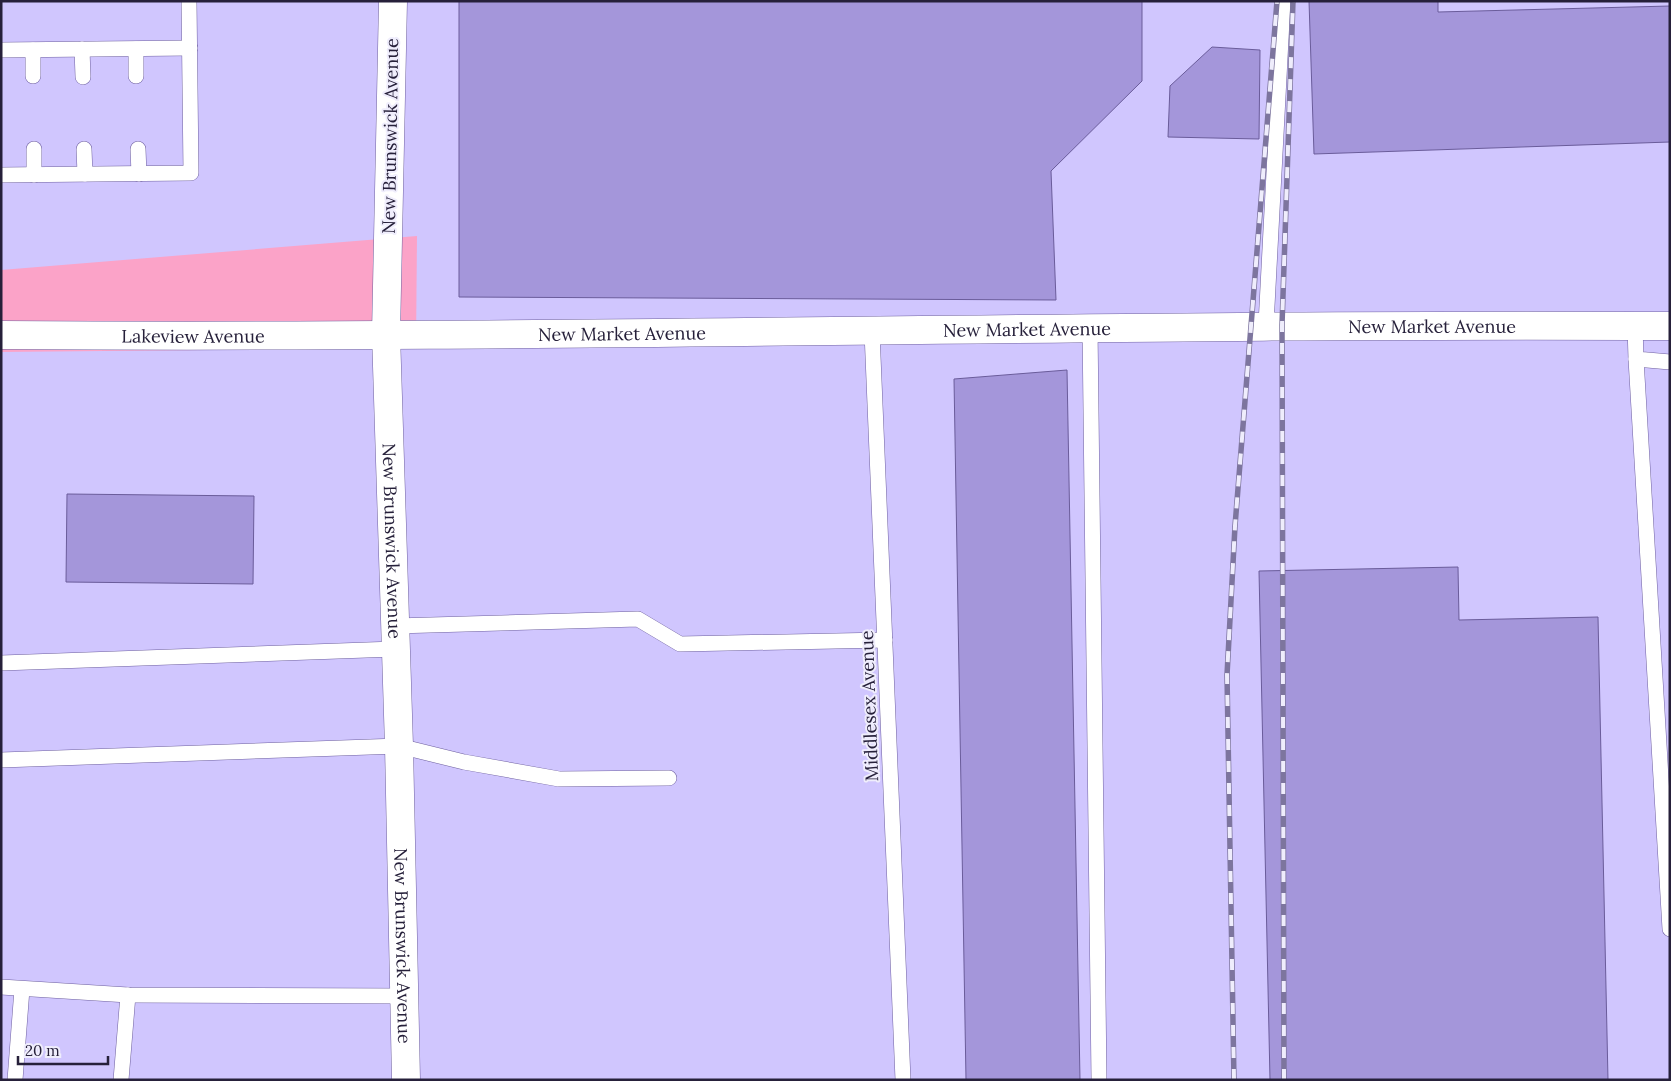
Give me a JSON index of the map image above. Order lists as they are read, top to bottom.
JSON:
{
  "streets": {
    "main road": ["New Brunswick Avenue", "New Market Avenue", "Lakeview Avenue"],
    "lane": ["Middlesex Avenue"]
  },
  "crossings": [
    ["New Brunswick Avenue", "New Market Avenue"],
    ["New Brunswick Avenue", "Lakeview Avenue"],
    ["New Market Avenue", "Lakeview Avenue"],
    ["New Market Avenue", "Middlesex Avenue"]
  ],
  "scale_bar": "20 m"
}
